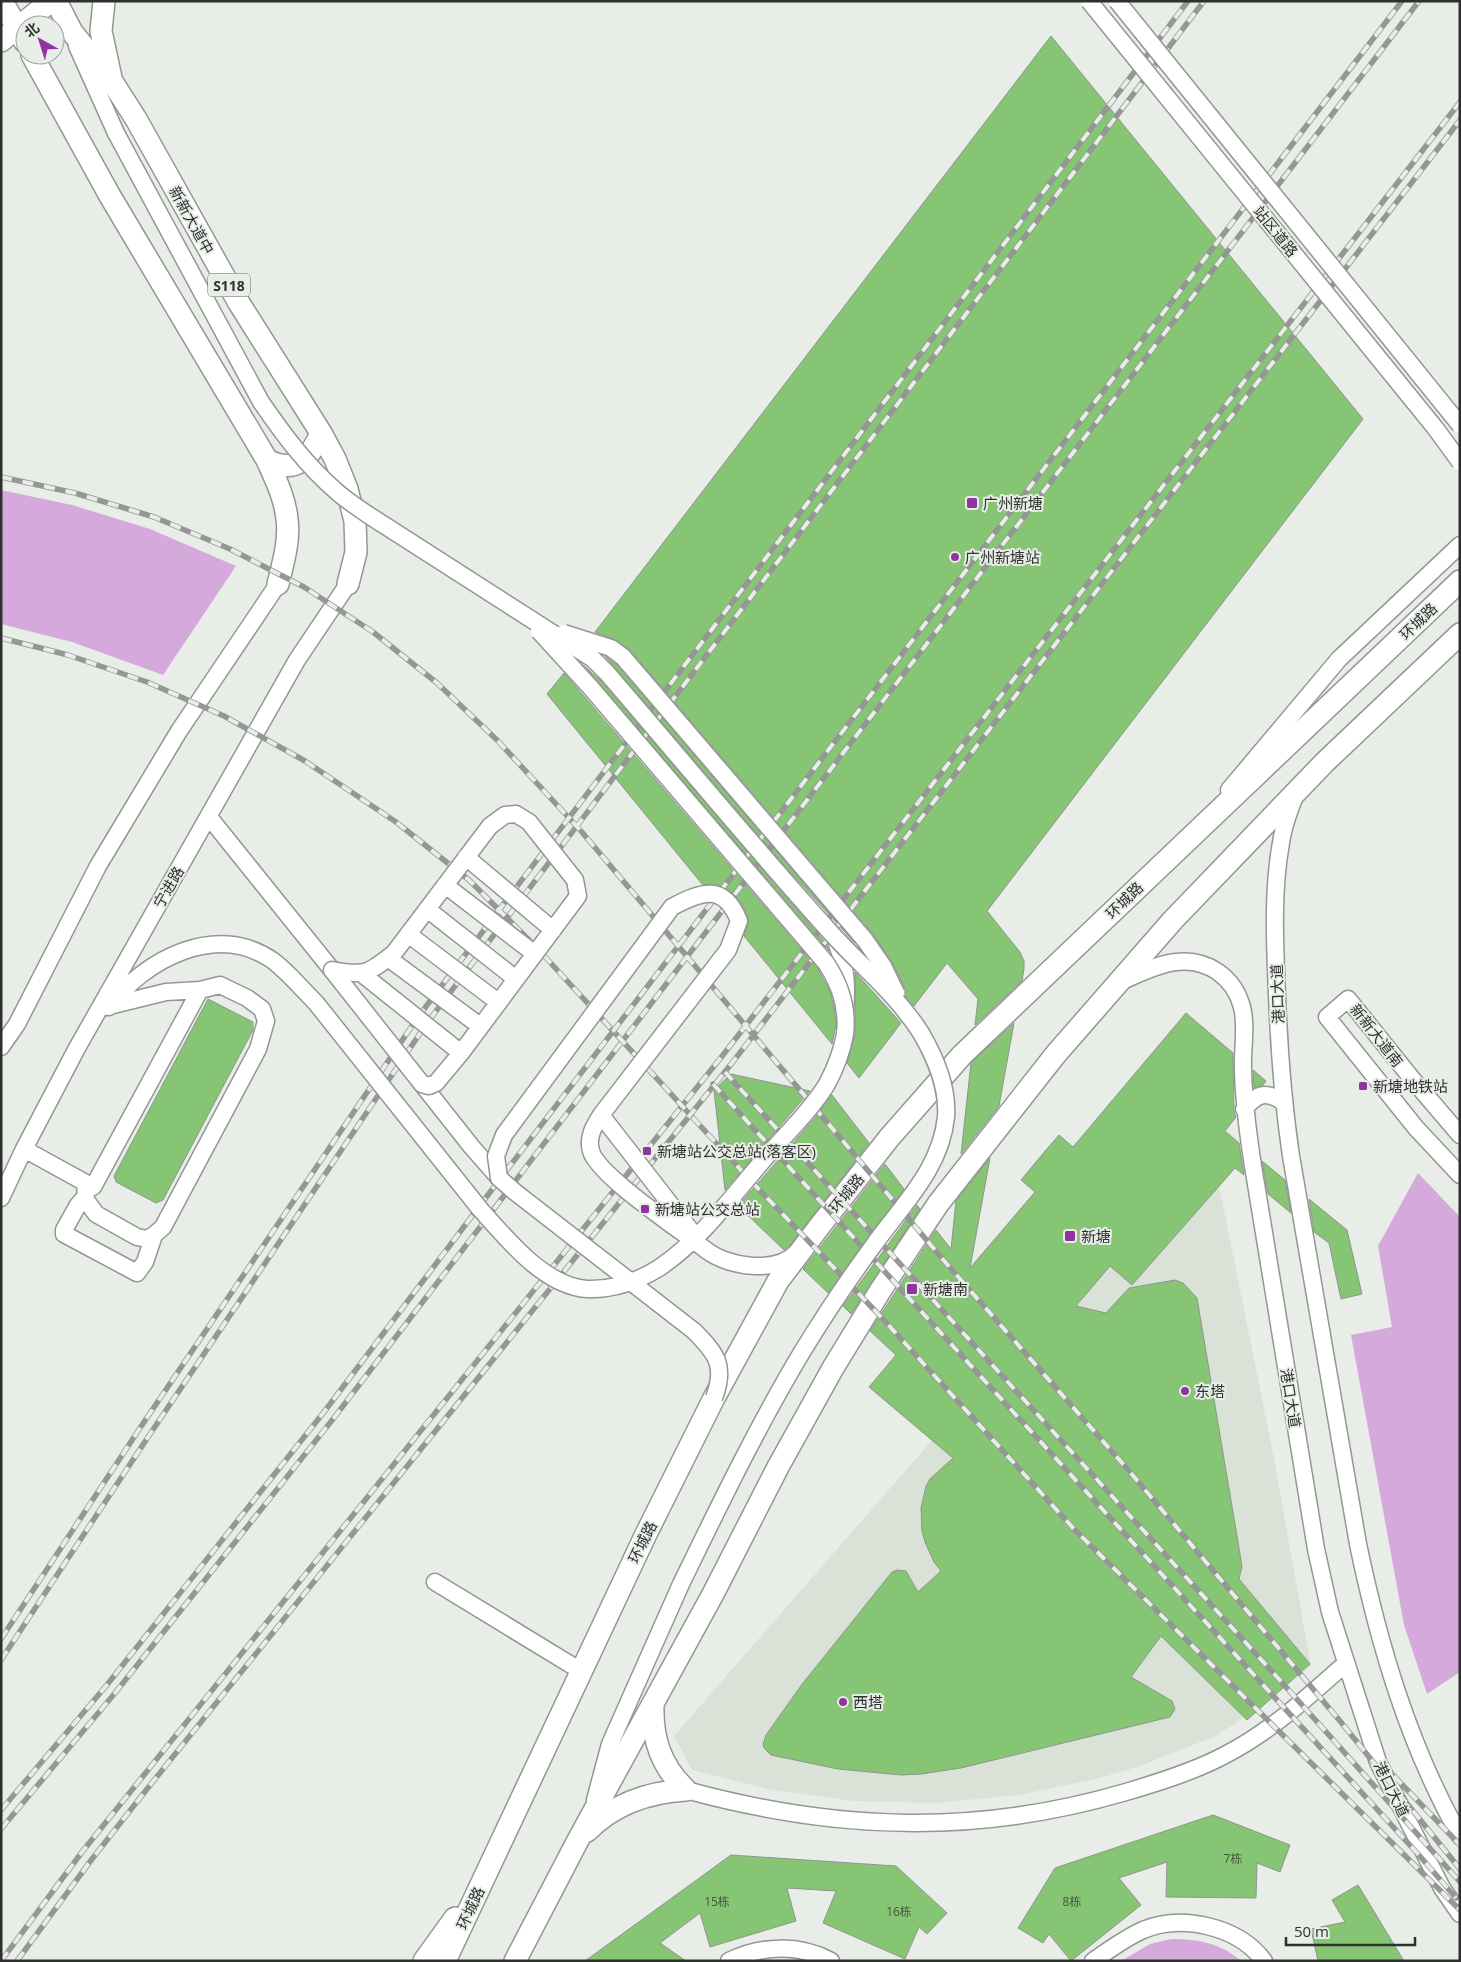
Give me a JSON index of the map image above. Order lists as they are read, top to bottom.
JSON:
{
  "streets": {
    "main road": ["新新大道中", "S118", "环城路"],
    "street": [
      "站区道路",
      "宁进路",
      "港口大道",
      "新新大道南"
    ]
  },
  "crossings": [
    ["新新大道中", "宁进路"]
  ],
  "places": {
    "transit": [
      "广州新塘",
      "新塘地铁站",
      "新塘站公交总站(落客区)",
      "新塘站公交总站",
      "新塘",
      "新塘南"
    ],
    "other": ["广州新塘站", "东塔", "西塔"]
  },
  "house_numbers": [
    "7栋",
    "15栋",
    "8栋",
    "16栋"
  ],
  "scale_bar": "50 m",
  "north": "top left"
}
